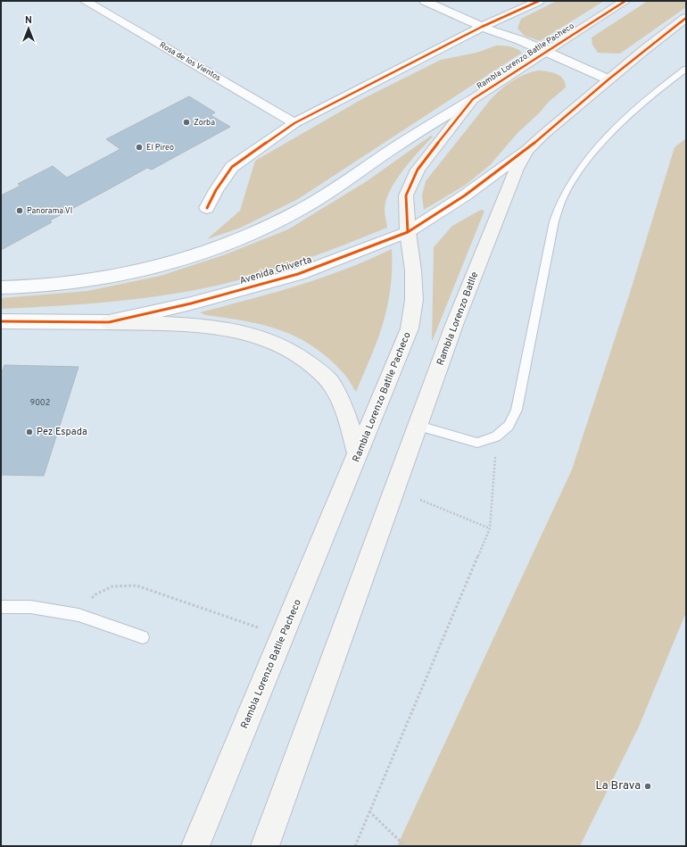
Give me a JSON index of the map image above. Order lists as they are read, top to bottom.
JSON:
{
  "streets": {
    "main road": ["Rambla Lorenzo Batlle Pacheco", "Rambla Lorenzo Batlle"],
    "street": ["Rosa de los Vientos", "Avenida Chiverta"]
  },
  "crossings": [
    ["Rambla Lorenzo Batlle Pacheco", "Avenida Chiverta"],
    ["Avenida Chiverta", "Rambla Lorenzo Batlle"]
  ],
  "places": [
    "Zorba",
    "El Pireo",
    "Panorama VI",
    "Pez Espada",
    "La Brava"
  ],
  "house_numbers": ["9002"],
  "north": "top"
}
